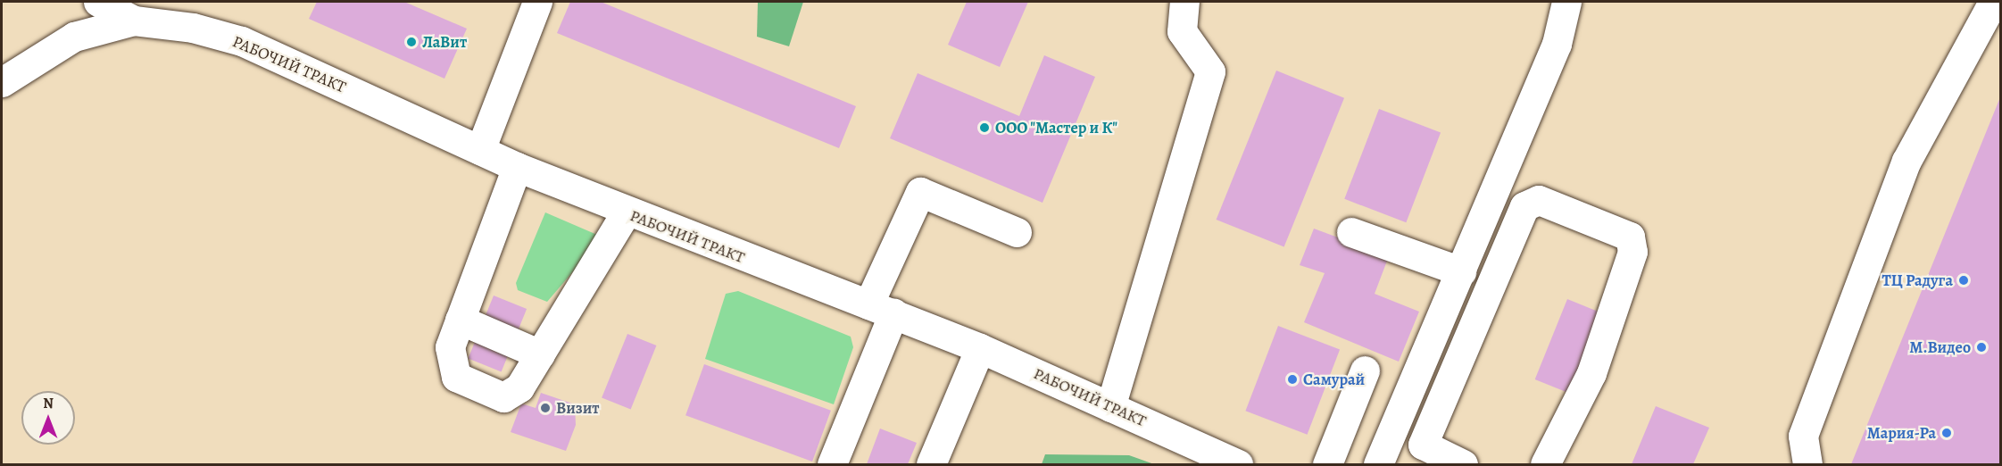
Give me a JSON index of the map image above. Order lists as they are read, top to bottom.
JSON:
{
  "streets": {
    "street": ["РАБОЧИЙ ТРАКТ"]
  },
  "places": [
    "ЛаВит",
    "ООО \"Мастер и К\"",
    "ТЦ Радуга",
    "М.Видео",
    "Самурай",
    "Визит",
    "Мария-Ра"
  ],
  "north": "top"
}
